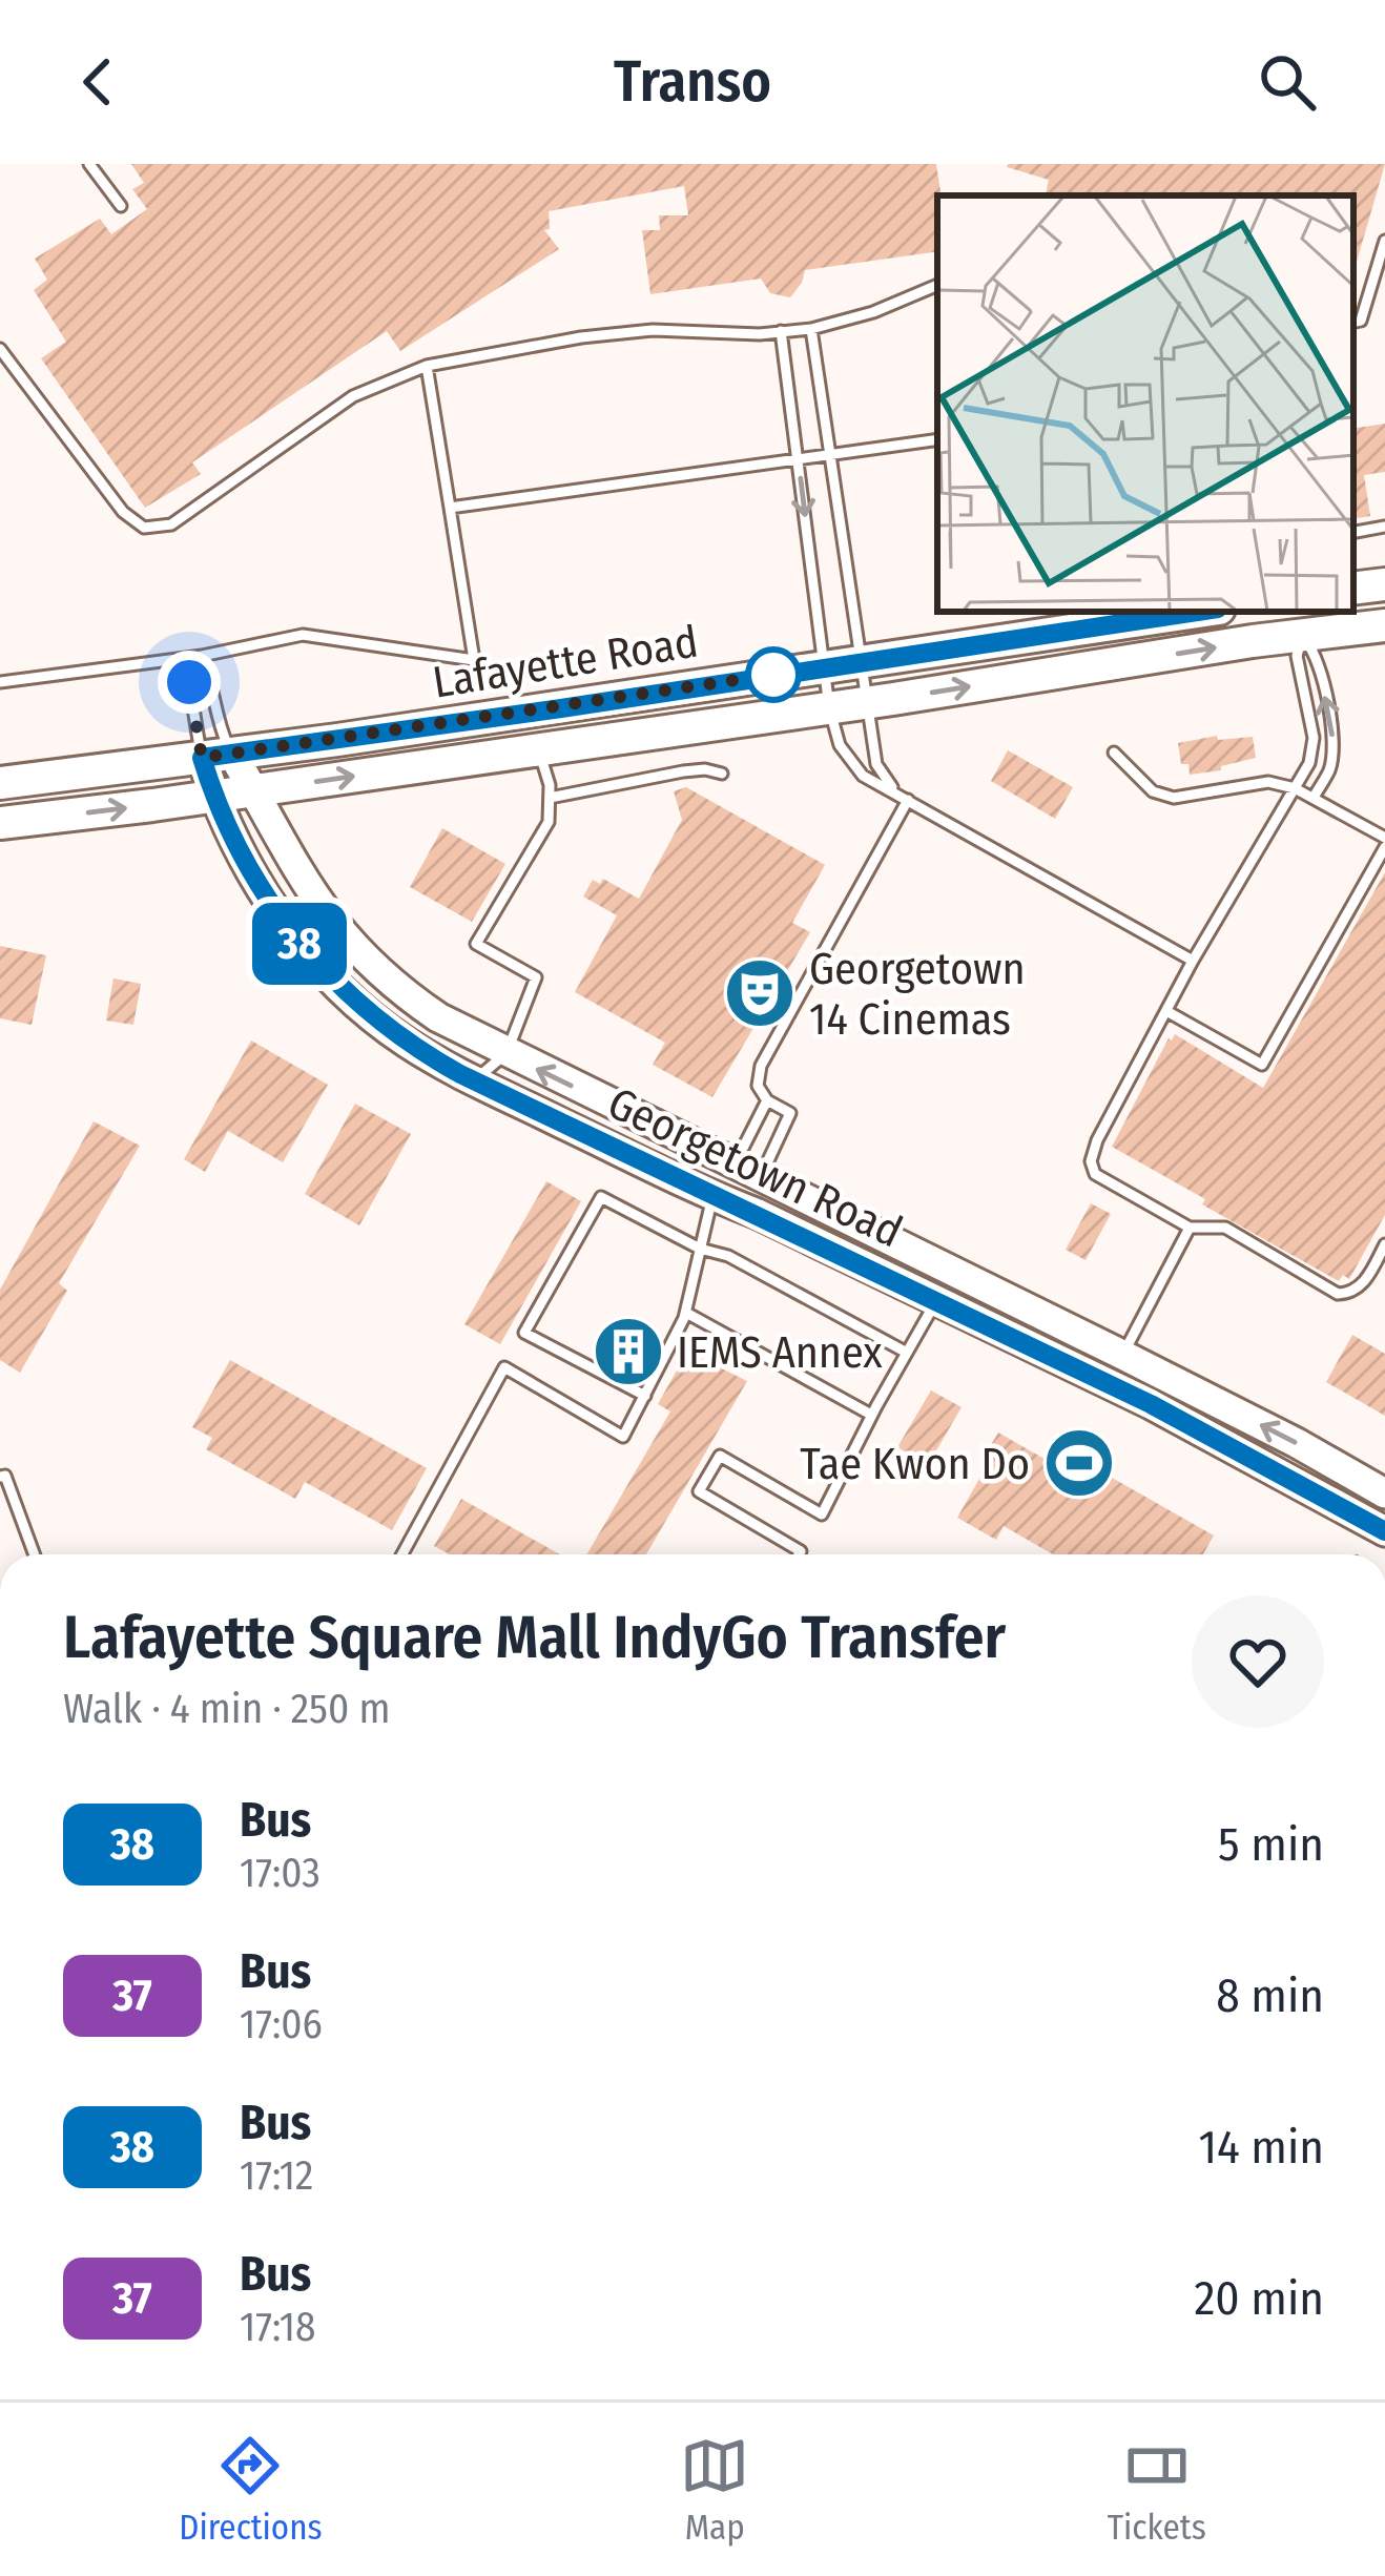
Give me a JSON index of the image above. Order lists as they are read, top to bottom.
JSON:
{
  "streets": {
    "main road": ["Lafayette Road", "Georgetown Road"]
  },
  "crossings": [
    ["Lafayette Road", "Georgetown Road"]
  ],
  "places": {
    "theatre": ["Georgetown 14 Cinemas"],
    "building": ["IEMS Annex"],
    "sports": ["Tae Kwon Do"]
  },
  "lines": ["bus line 38"],
  "page": {
    "header": "Transo",
    "on_map": "38",
    "heading": ["Lafayette Square Mall IndyGo Transfer", "Walk · 4 min · 250 m"],
    "list": [
      {
        "mark": "38",
        "name": "Bus",
        "note": "17:03",
        "value": "5 min"
      },
      {
        "mark": "37",
        "name": "Bus",
        "note": "17:06",
        "value": "8 min"
      },
      {
        "mark": "38",
        "name": "Bus",
        "note": "17:12",
        "value": "14 min"
      },
      {
        "mark": "37",
        "name": "Bus",
        "note": "17:18",
        "value": "20 min"
      }
    ],
    "tabs": ["Directions", "Map", "Tickets"]
  }
}
